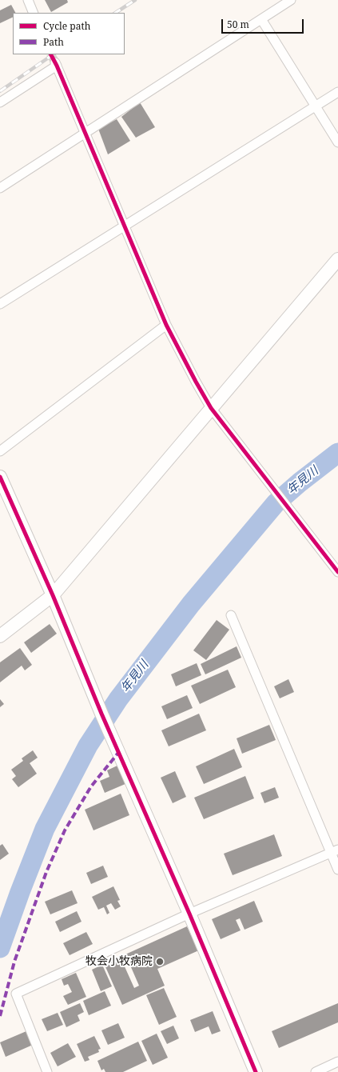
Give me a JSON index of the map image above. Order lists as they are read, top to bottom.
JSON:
{
  "water": ["年見川"],
  "places": ["牧会小牧病院"],
  "legend": ["Cycle path", "Path"],
  "scale_bar": "50 m"
}
